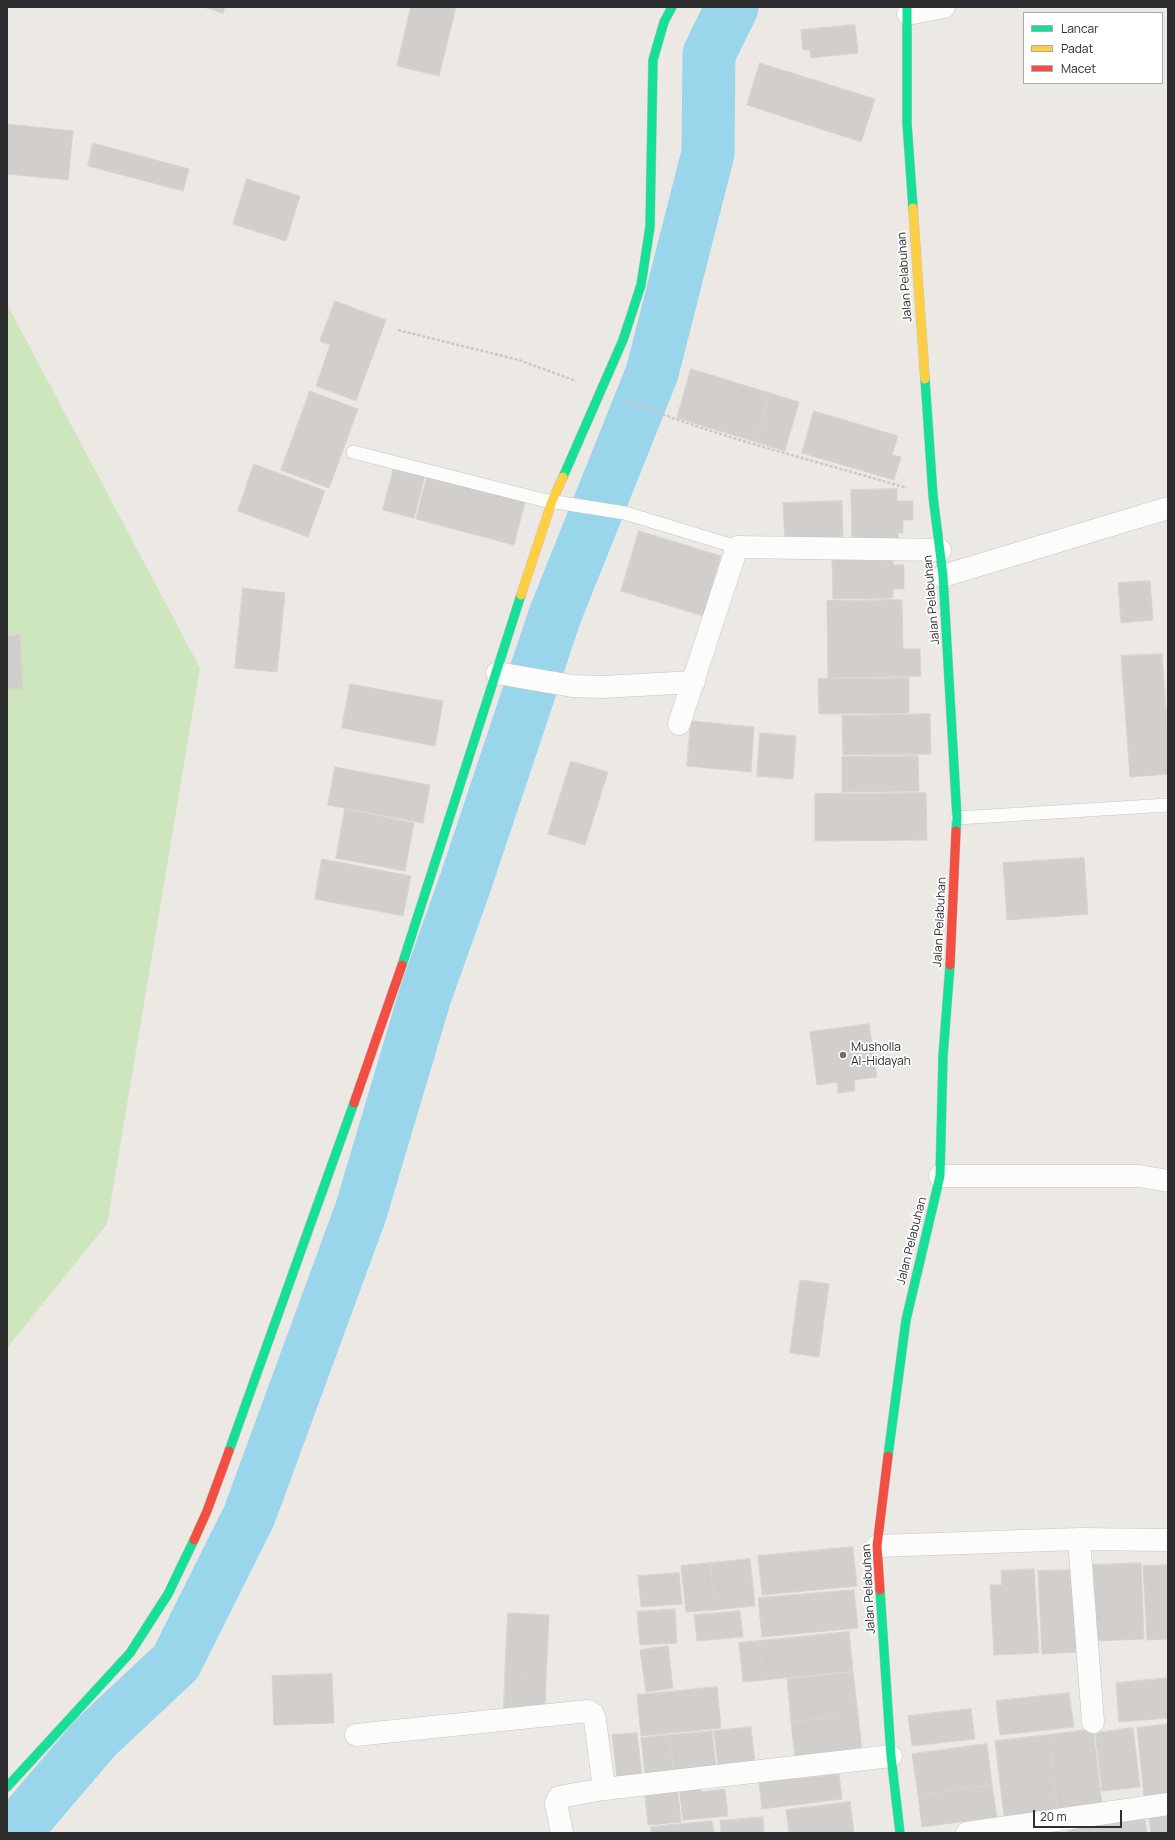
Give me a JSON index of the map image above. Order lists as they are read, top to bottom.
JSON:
{
  "streets": {
    "street": ["Jalan Pelabuhan"]
  },
  "places": ["Musholla Al-Hidayah"],
  "legend": ["Lancar", "Padat", "Macet"],
  "scale_bar": "20 m"
}
